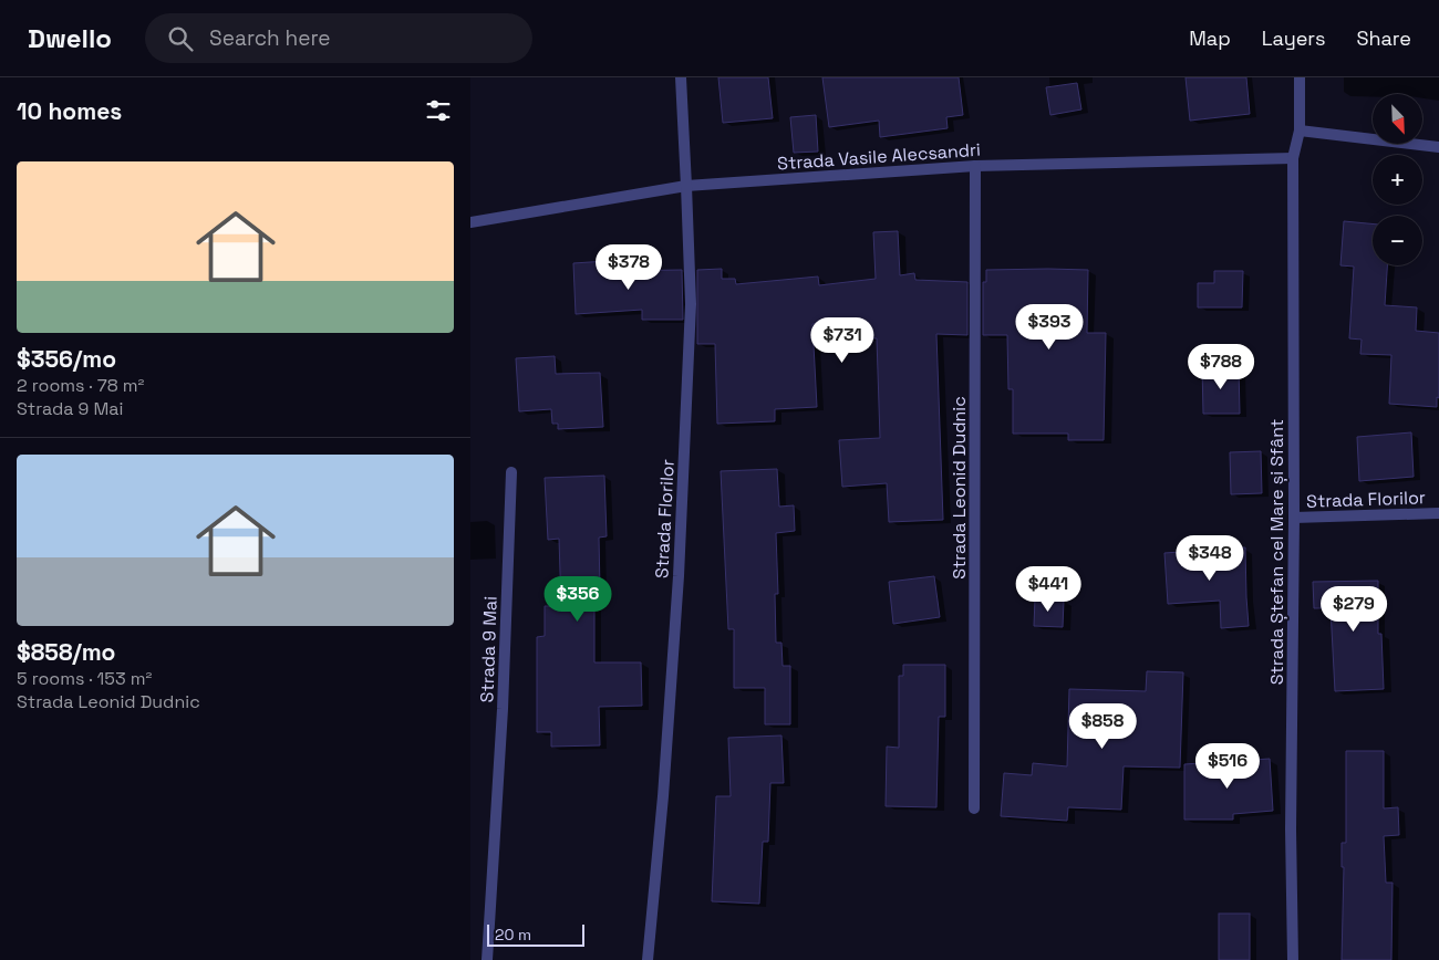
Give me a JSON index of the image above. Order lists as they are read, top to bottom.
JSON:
{
  "streets": {
    "street": [
      "Strada Vasile Alecsandri",
      "Strada Leonid Dudnic",
      "Strada Florilor",
      "Strada Ștefan cel Mare și Sfânt",
      "Strada 9 Mai"
    ]
  },
  "crossings": [
    ["Strada Vasile Alecsandri", "Strada Leonid Dudnic"],
    ["Strada Vasile Alecsandri", "Strada Florilor"],
    ["Strada Vasile Alecsandri", "Strada Ștefan cel Mare și Sfânt"],
    ["Strada Florilor", "Strada Ștefan cel Mare și Sfânt"]
  ],
  "scale_bar": "20 m",
  "north": "bottom right",
  "page": {
    "header": "Dwello",
    "search": "Search here",
    "nav": ["Map", "Layers", "Share"],
    "heading": "10 homes",
    "map_buttons": ["+", "−"],
    "list": [
      {
        "name": "$356/mo",
        "note": "2 rooms · 78 m² · Strada 9 Mai"
      },
      {
        "name": "$858/mo",
        "note": "5 rooms · 153 m² · Strada Leonid Dudnic"
      }
    ],
    "price": [
      "$378",
      "$393",
      "$731",
      "$788",
      "$348",
      "$441",
      "$356",
      "$279",
      "$858",
      "$516"
    ],
    "scale": "20 m"
  }
}
